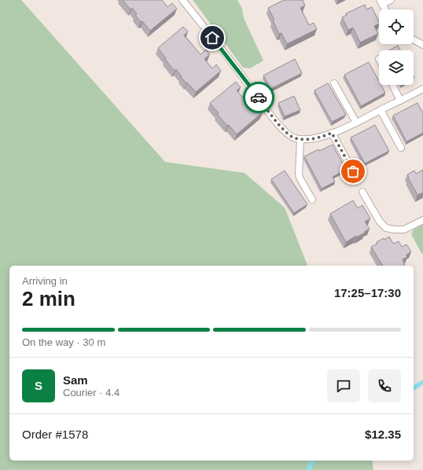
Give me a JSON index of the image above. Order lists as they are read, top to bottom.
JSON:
{
  "page": {
    "heading": ["2 min", "Arriving in", "17:25–17:30"],
    "panel": [
      "Sam",
      "Courier · 4.4",
      "Order #1578",
      "$12.35"
    ],
    "bar": "On the way · 30 m",
    "round": "S"
  }
}
